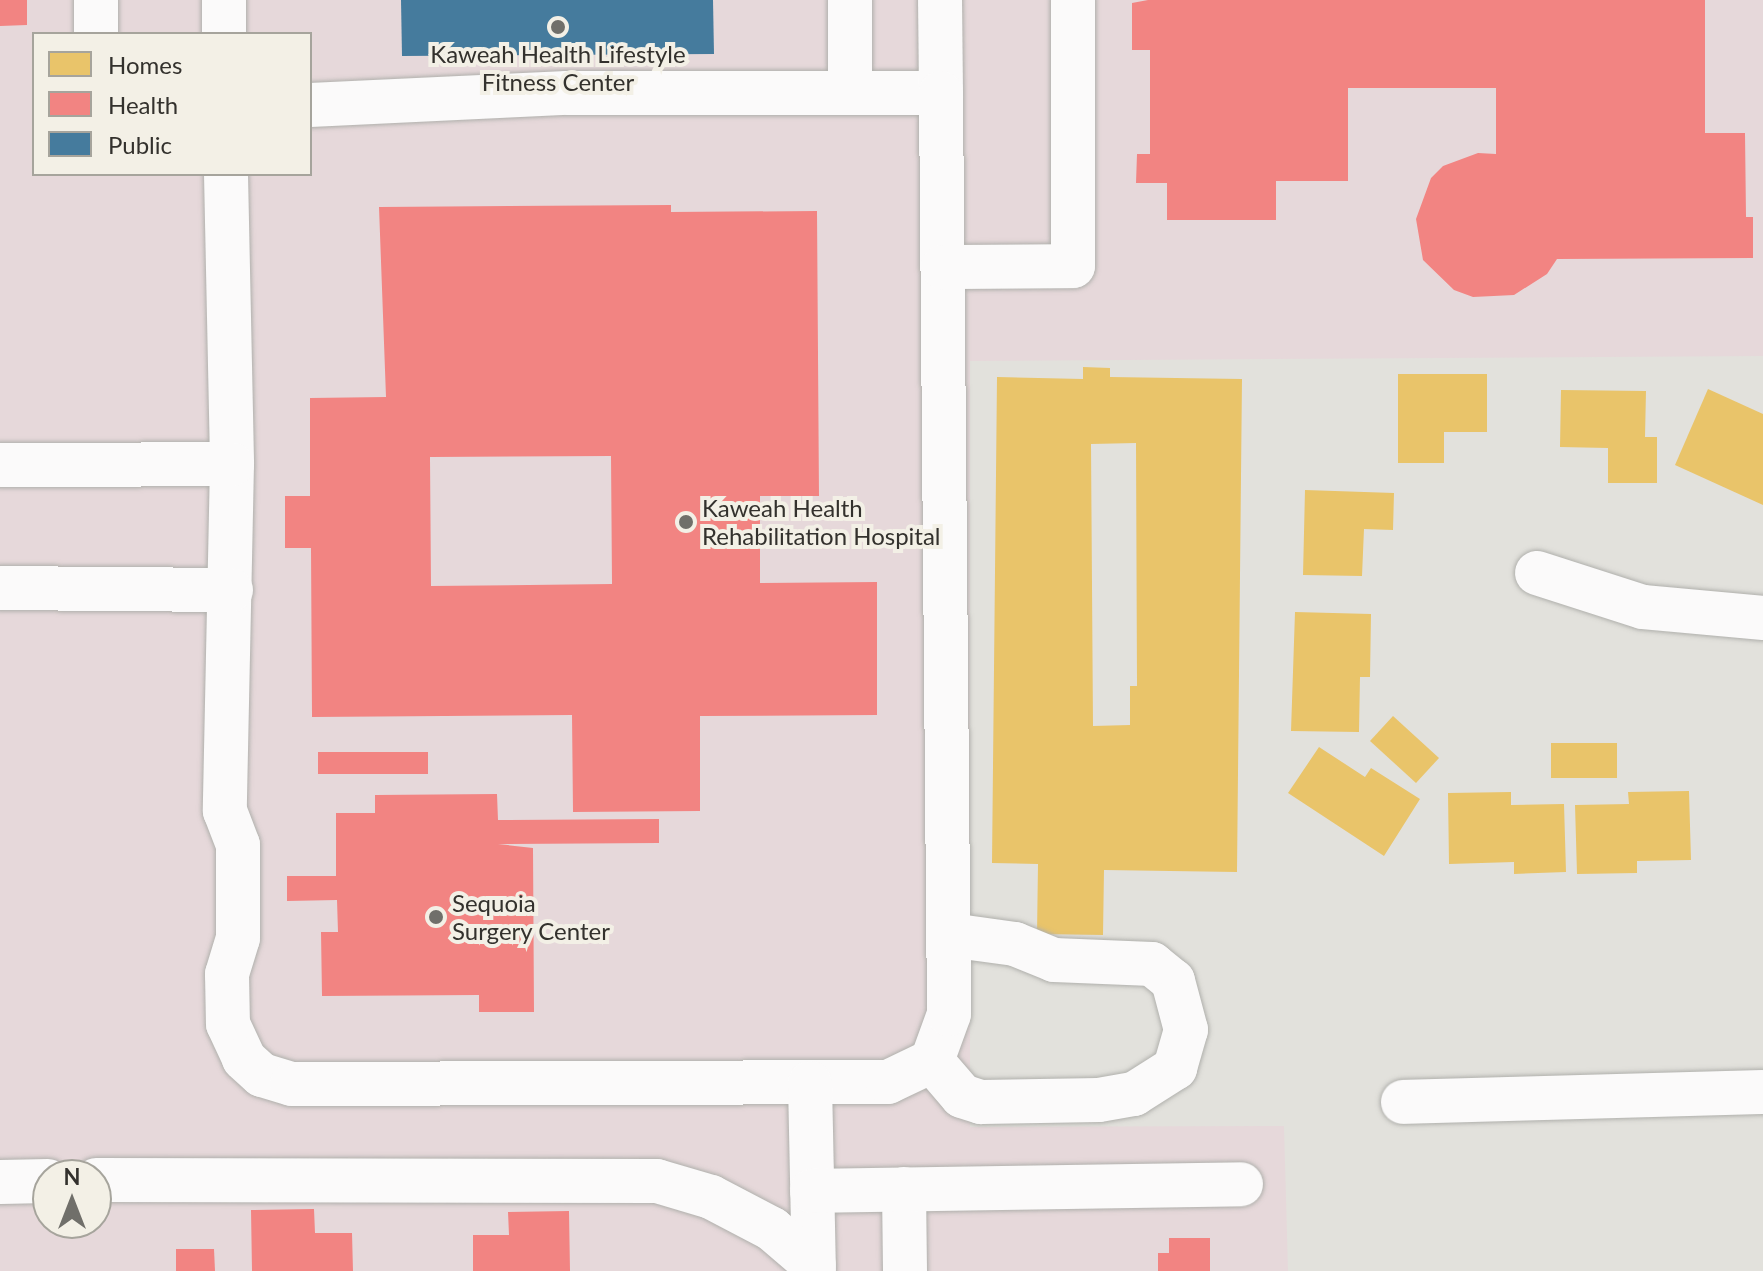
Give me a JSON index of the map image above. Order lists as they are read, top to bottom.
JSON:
{
  "places": ["Kaweah Health Lifestyle Fitness Center", "Kaweah Health Rehabilitation Hospital", "Sequoia Surgery Center"],
  "legend": ["Homes", "Health", "Public"],
  "north": "top"
}
